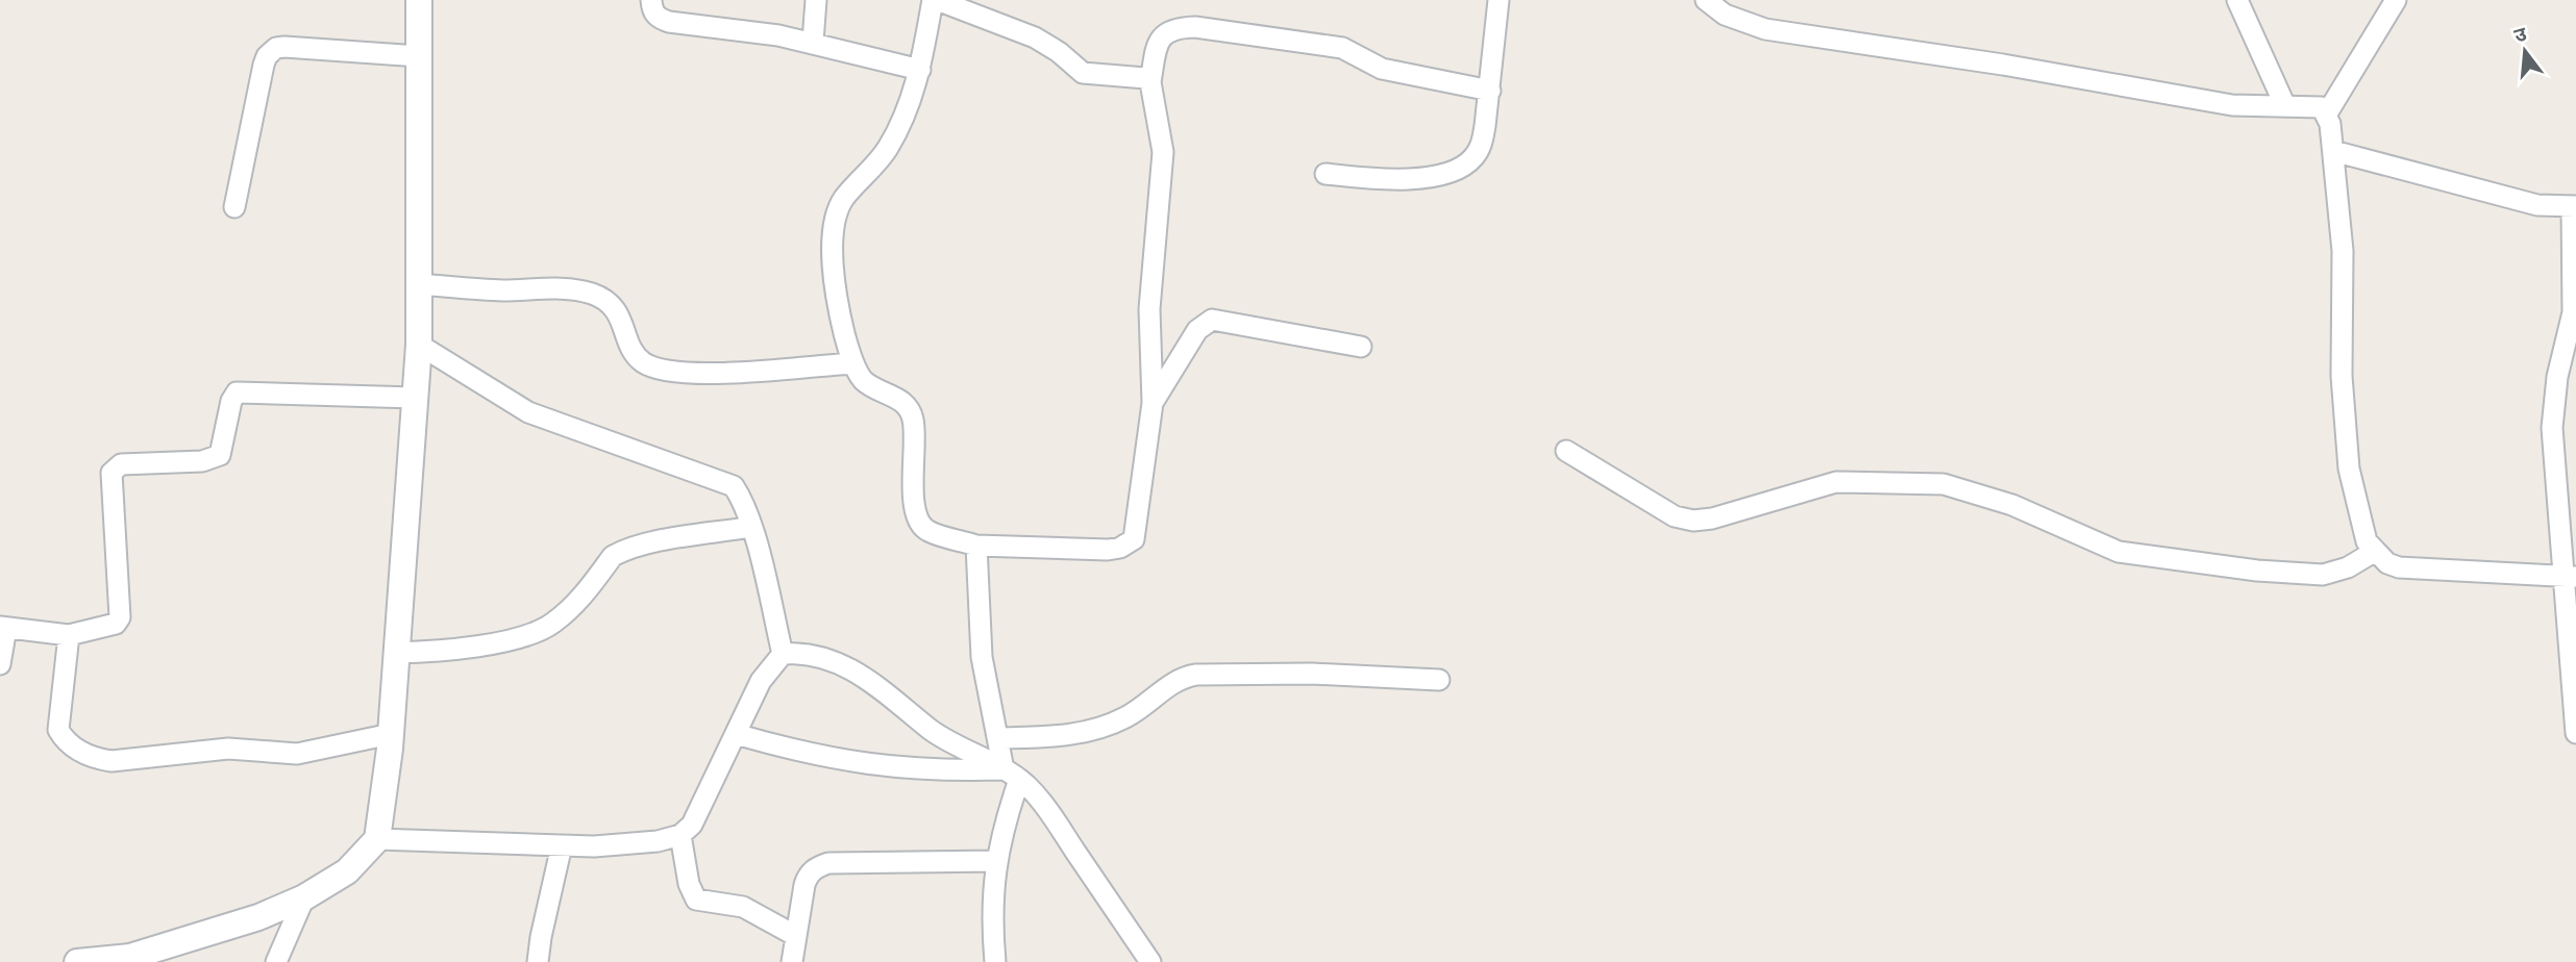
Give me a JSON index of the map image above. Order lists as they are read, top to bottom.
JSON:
{
  "north": "top"
}
